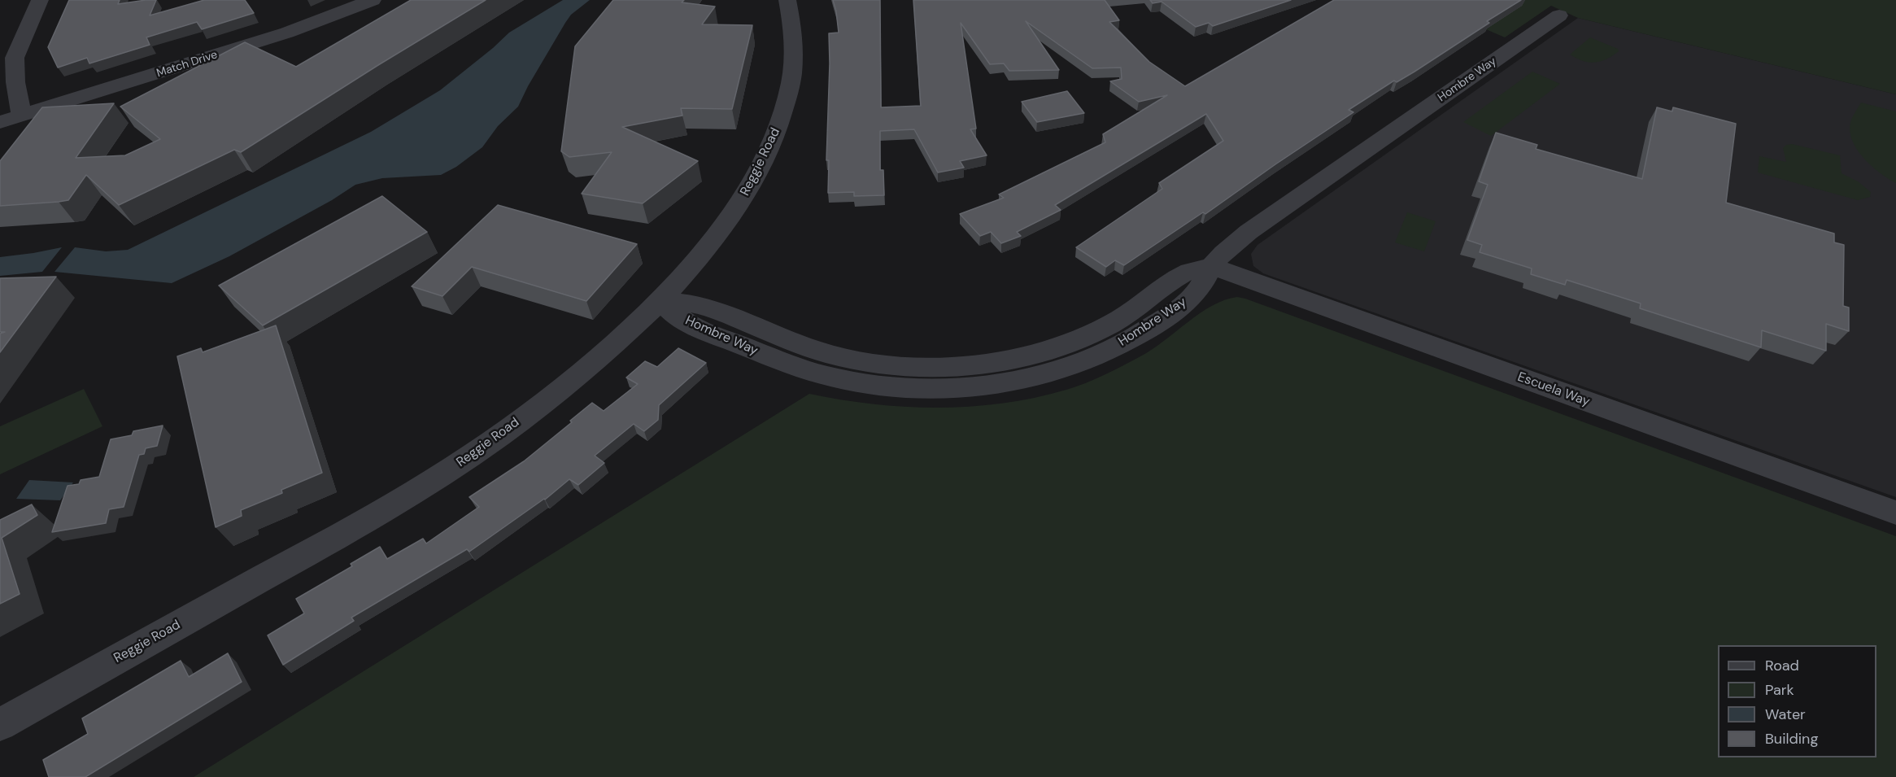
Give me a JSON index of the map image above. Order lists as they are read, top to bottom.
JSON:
{
  "streets": {
    "street": [
      "Match Drive",
      "Hombre Way",
      "Reggie Road",
      "Escuela Way"
    ]
  },
  "crossings": [
    ["Hombre Way", "Reggie Road"],
    ["Hombre Way", "Escuela Way"]
  ],
  "legend": [
    "Road",
    "Park",
    "Water",
    "Building"
  ]
}
